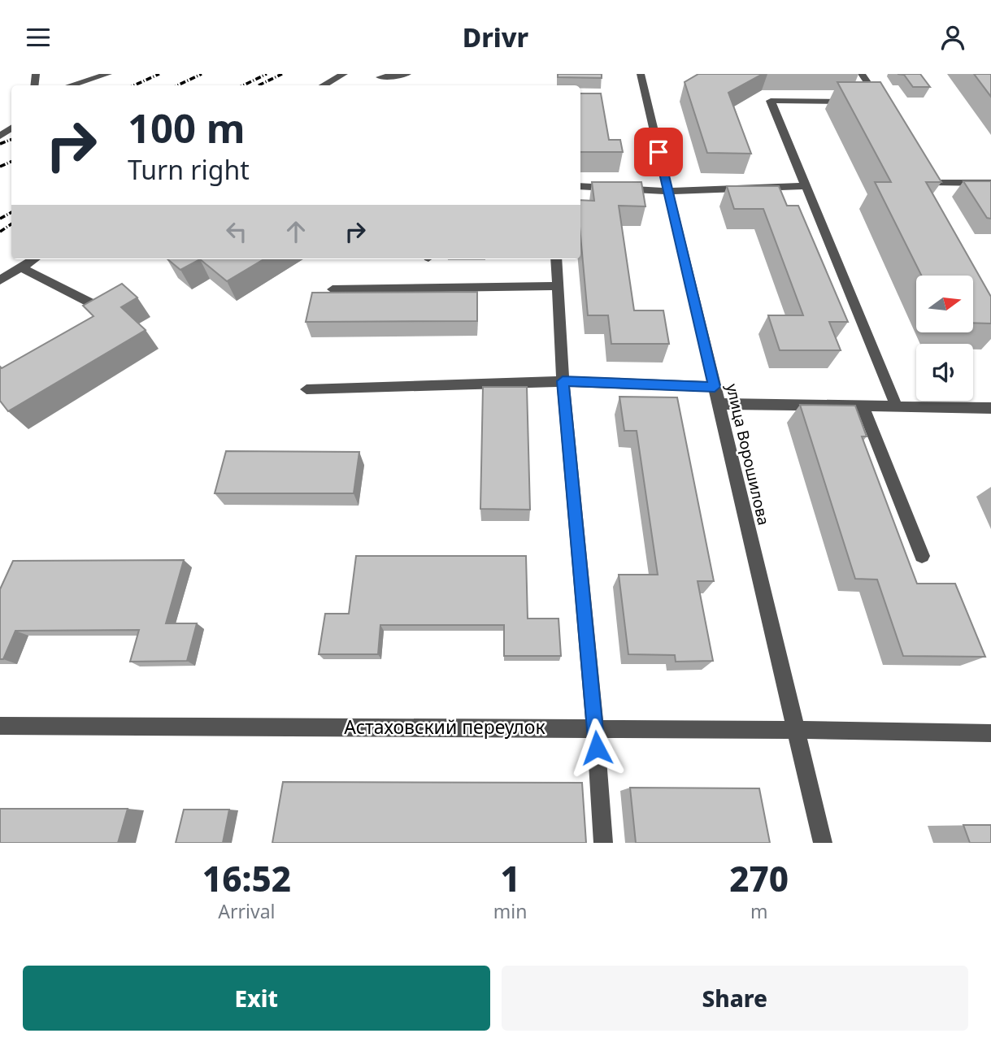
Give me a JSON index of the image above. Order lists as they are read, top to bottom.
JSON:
{
  "streets": {
    "street": ["улица Ворошилова", "Астаховский переулок"]
  },
  "crossings": [
    ["улица Ворошилова", "Астаховский переулок"]
  ],
  "north": "right",
  "page": {
    "header": "Drivr",
    "turn": ["100 m", "Turn right"],
    "eta": [
      "16:52",
      "Arrival",
      "1",
      "min",
      "270",
      "m"
    ],
    "buttons": ["Exit", "Share"]
  }
}
